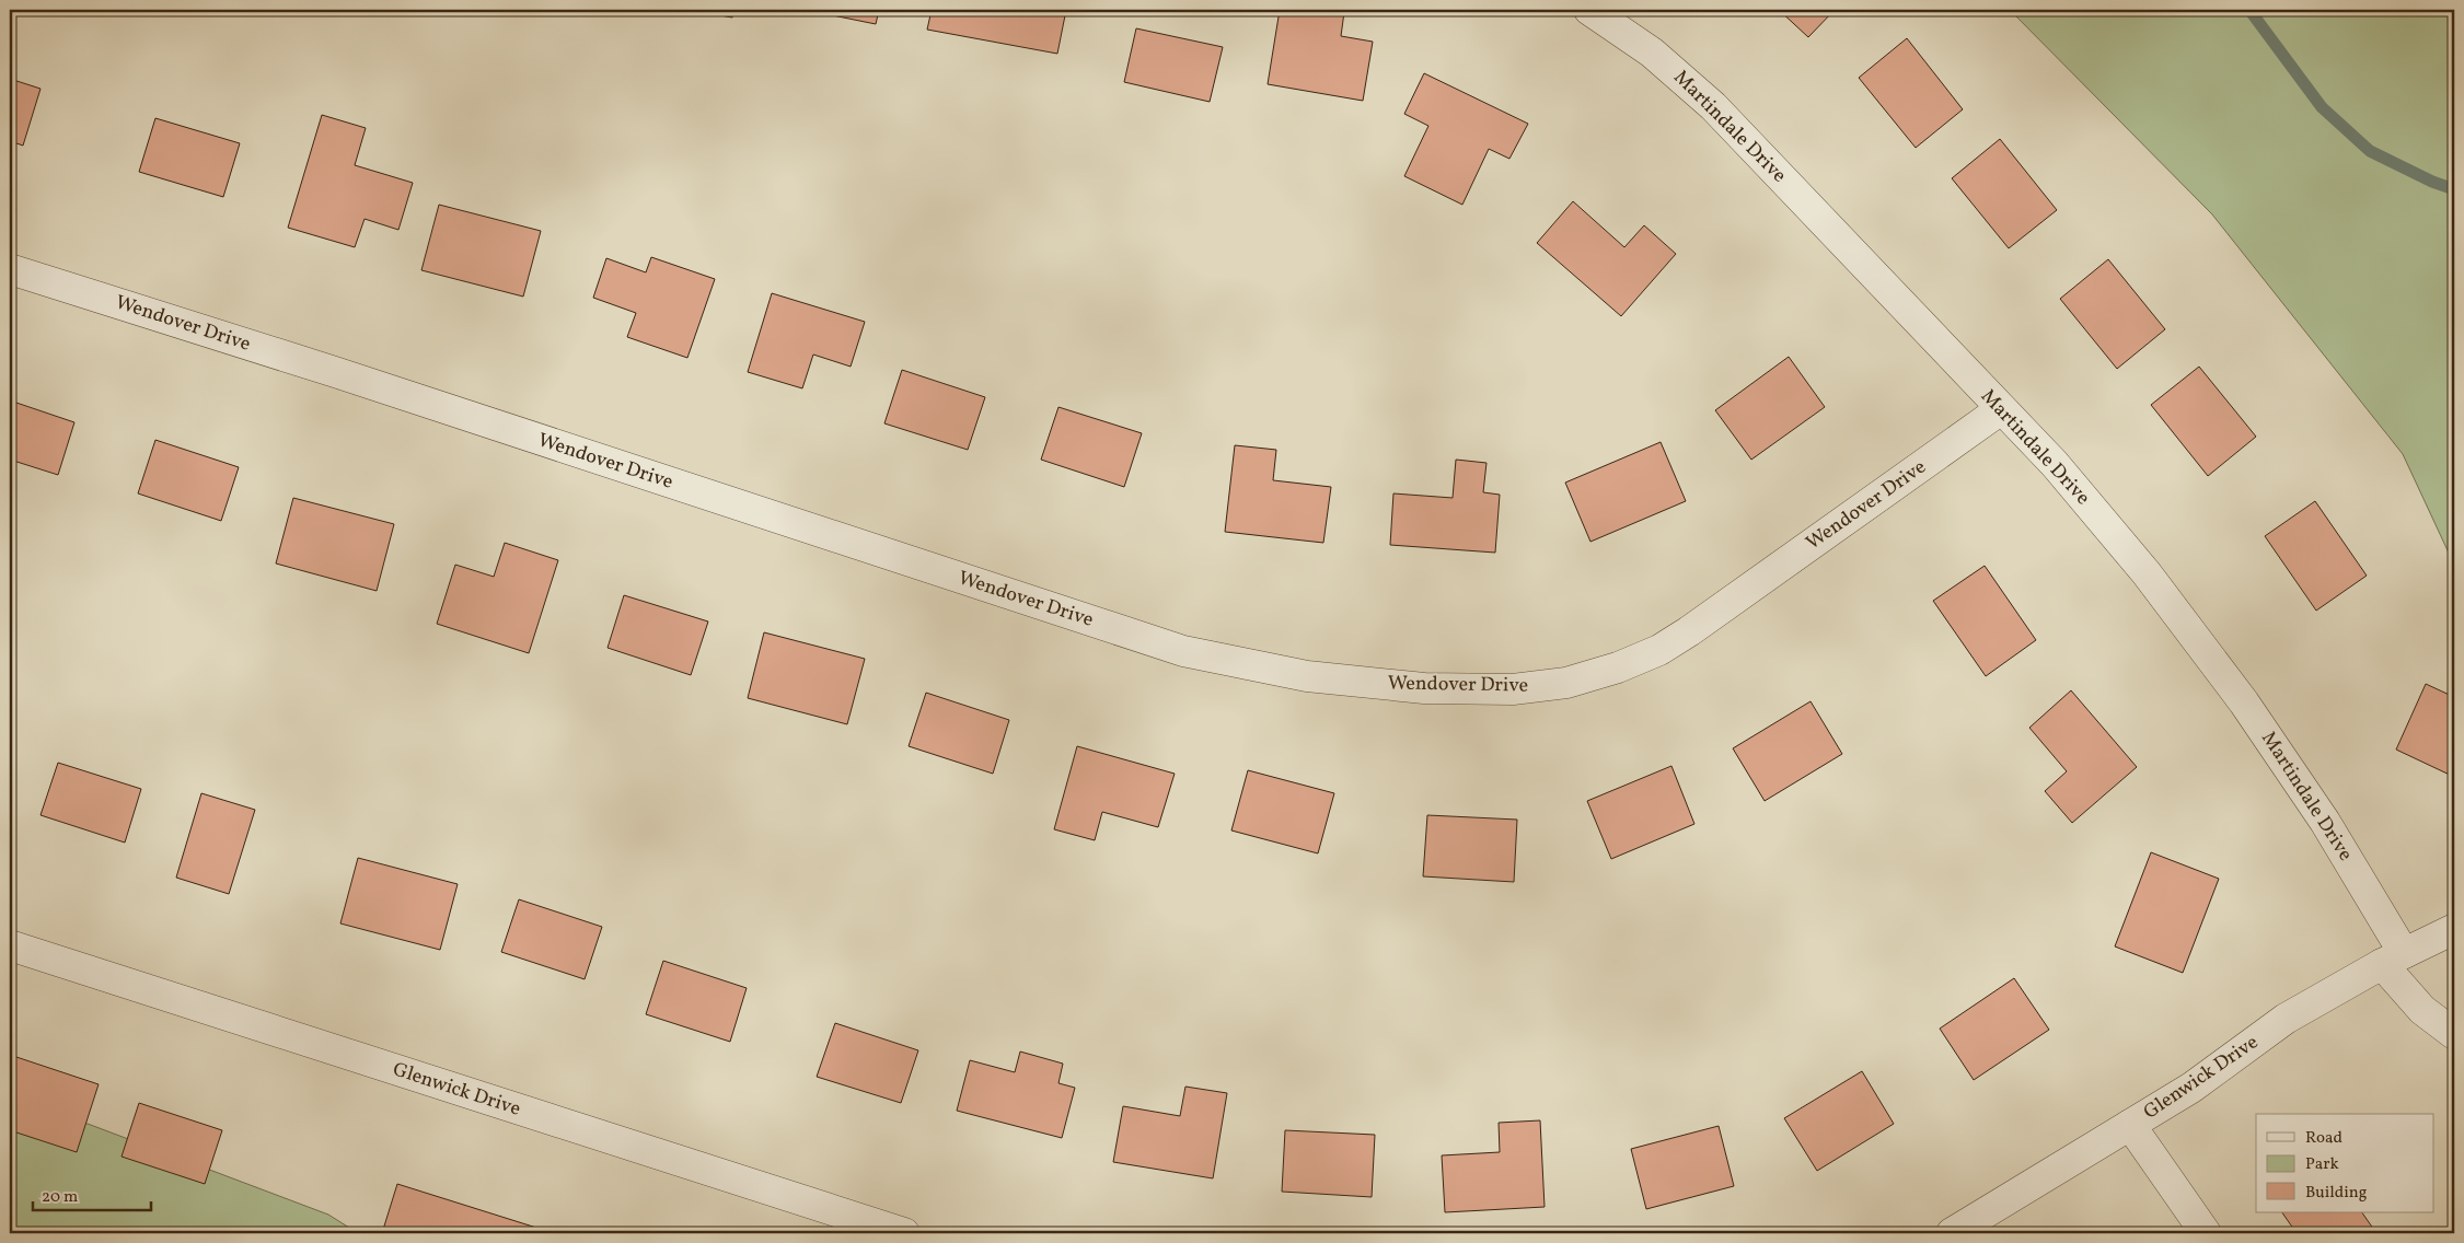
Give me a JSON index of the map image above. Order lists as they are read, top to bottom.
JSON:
{
  "streets": {
    "street": ["Martindale Drive", "Wendover Drive", "Glenwick Drive"]
  },
  "crossings": [
    ["Martindale Drive", "Wendover Drive"],
    ["Martindale Drive", "Glenwick Drive"]
  ],
  "legend": ["Road", "Park", "Building"],
  "scale_bar": "20 m"
}
